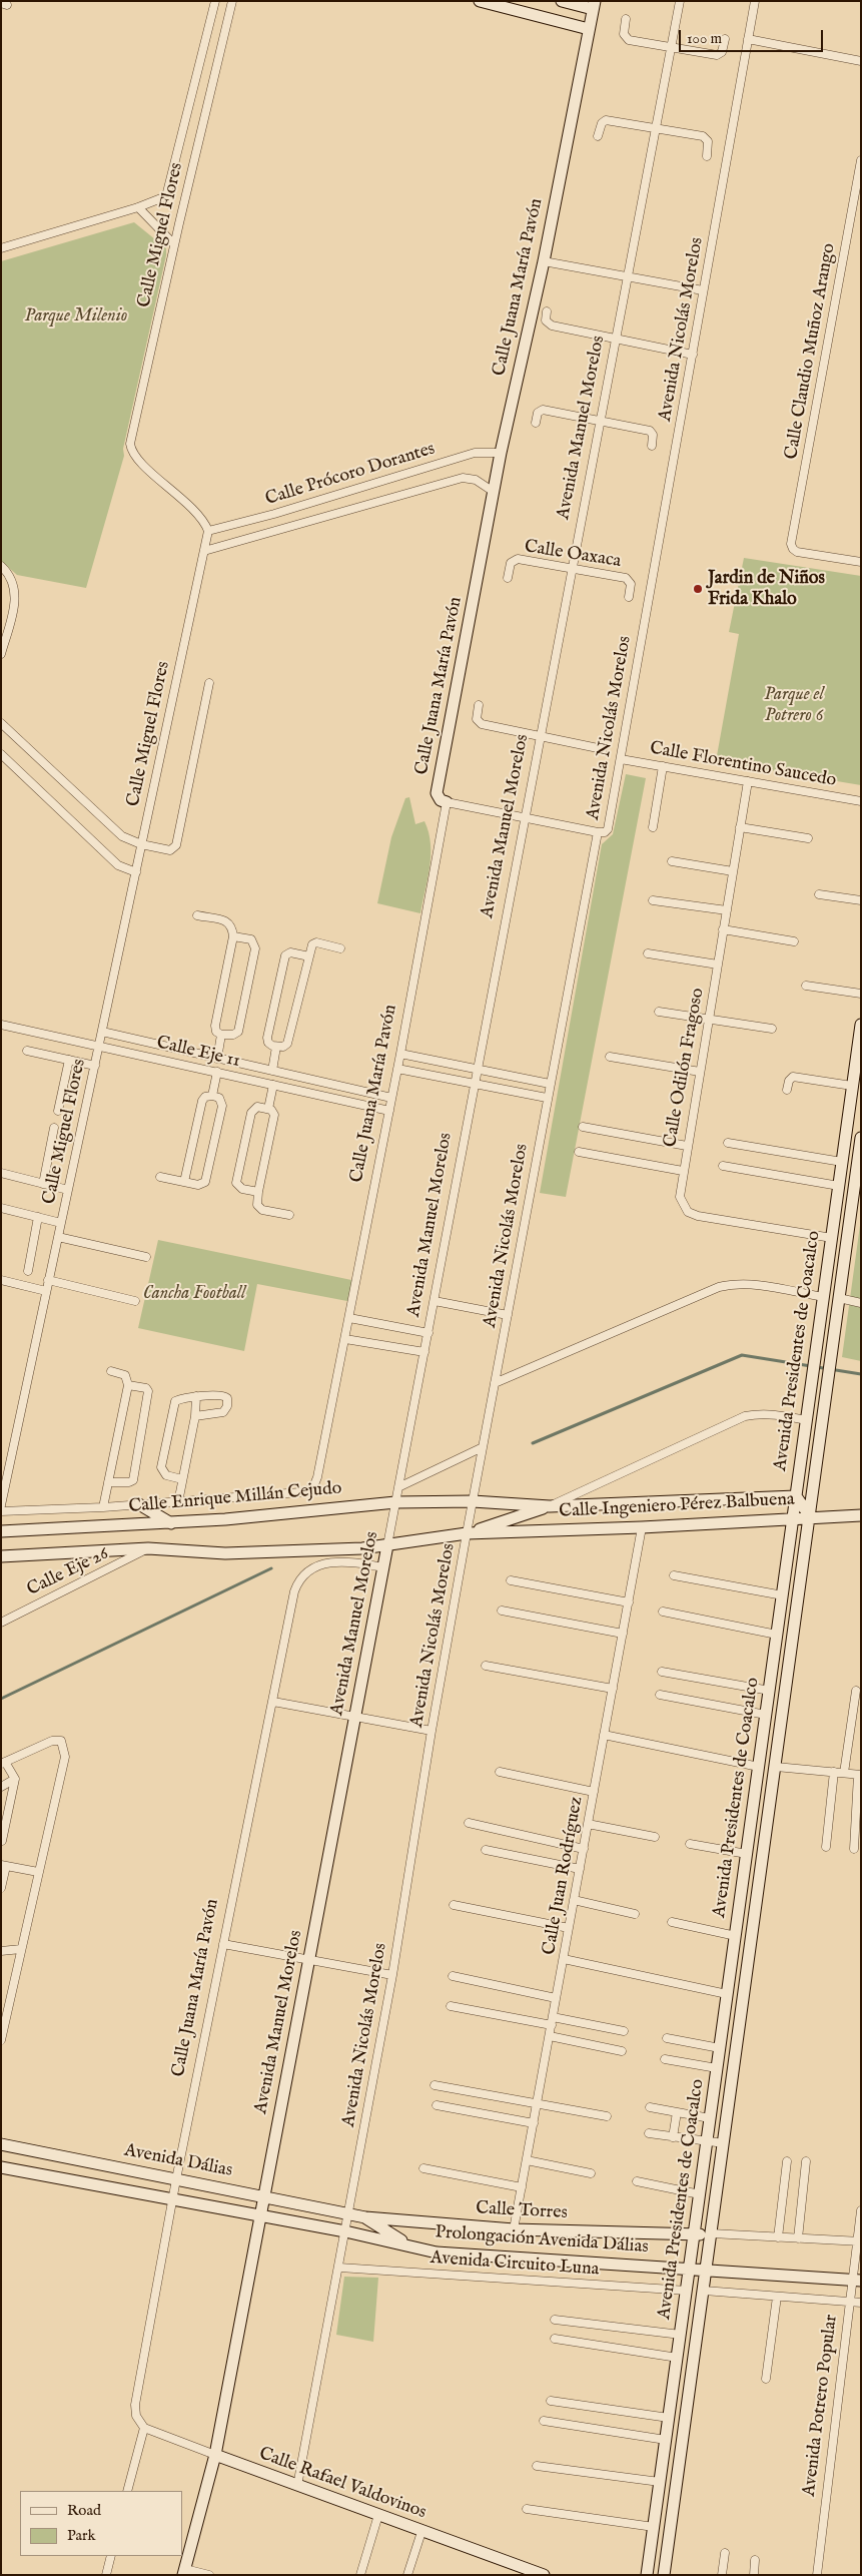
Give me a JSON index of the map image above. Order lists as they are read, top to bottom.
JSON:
{
  "streets": {
    "street": [
      "Calle Miguel Flores",
      "Calle Juana María Pavón",
      "Avenida Nicolás Morelos",
      "Calle Claudio Muñoz Arango",
      "Avenida Manuel Morelos",
      "Calle Prócoro Dorantes",
      "Calle Oaxaca",
      "Calle Florentino Saucedo",
      "Calle Eje 11",
      "Calle Odilón Fragoso",
      "Avenida Presidentes de Coacalco",
      "Calle Enrique Millán Cejudo",
      "Calle Ingeniero Pérez Balbuena",
      "Calle Eje 26",
      "Calle Juan Rodríguez",
      "Avenida Dálias",
      "Calle Torres",
      "Prolongación Avenida Dálias",
      "Avenida Circuito Luna",
      "Avenida Potrero Popular",
      "Calle Rafael Valdovinos"
    ]
  },
  "crossings": [
    ["Calle Miguel Flores", "Calle Prócoro Dorantes"],
    ["Calle Miguel Flores", "Calle Eje 11"],
    ["Calle Juana María Pavón", "Avenida Manuel Morelos"],
    ["Calle Juana María Pavón", "Calle Prócoro Dorantes"],
    ["Calle Juana María Pavón", "Calle Eje 11"],
    ["Calle Juana María Pavón", "Avenida Dálias"],
    ["Calle Juana María Pavón", "Calle Rafael Valdovinos"],
    ["Avenida Nicolás Morelos", "Calle Florentino Saucedo"],
    ["Avenida Nicolás Morelos", "Calle Enrique Millán Cejudo"],
    ["Avenida Nicolás Morelos", "Calle Ingeniero Pérez Balbuena"],
    ["Avenida Nicolás Morelos", "Avenida Dálias"],
    ["Avenida Nicolás Morelos", "Calle Torres"],
    ["Avenida Nicolás Morelos", "Prolongación Avenida Dálias"],
    ["Avenida Nicolás Morelos", "Avenida Circuito Luna"],
    ["Avenida Nicolás Morelos", "Calle Rafael Valdovinos"],
    ["Avenida Manuel Morelos", "Calle Oaxaca"],
    ["Avenida Manuel Morelos", "Calle Enrique Millán Cejudo"],
    ["Avenida Manuel Morelos", "Avenida Dálias"],
    ["Avenida Manuel Morelos", "Calle Rafael Valdovinos"],
    ["Calle Florentino Saucedo", "Calle Odilón Fragoso"],
    ["Calle Odilón Fragoso", "Avenida Presidentes de Coacalco"],
    ["Avenida Presidentes de Coacalco", "Calle Ingeniero Pérez Balbuena"],
    ["Avenida Presidentes de Coacalco", "Calle Torres"],
    ["Avenida Presidentes de Coacalco", "Prolongación Avenida Dálias"],
    ["Avenida Presidentes de Coacalco", "Avenida Circuito Luna"],
    ["Calle Enrique Millán Cejudo", "Calle Ingeniero Pérez Balbuena"],
    ["Calle Ingeniero Pérez Balbuena", "Calle Juan Rodríguez"],
    ["Calle Juan Rodríguez", "Calle Torres"],
    ["Avenida Dálias", "Calle Torres"],
    ["Avenida Dálias", "Prolongación Avenida Dálias"],
    ["Prolongación Avenida Dálias", "Avenida Potrero Popular"]
  ],
  "parks": ["Parque Milenio", "Parque el Potrero 6", "Cancha Football"],
  "places": ["Jardin de Niños Frida Khalo"],
  "legend": ["Road", "Park"],
  "scale_bar": "100 m"
}
